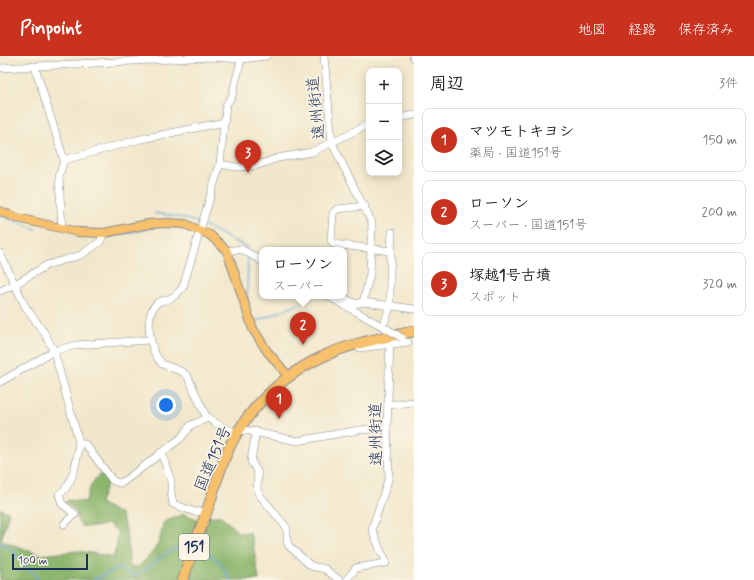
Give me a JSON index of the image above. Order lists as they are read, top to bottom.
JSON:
{
  "streets": {
    "highway": ["国道151号", "151"],
    "street": ["遠州街道"]
  },
  "scale_bar": "100 m",
  "page": {
    "header": "Pinpoint",
    "nav": ["地図", "経路", "保存済み"],
    "heading": ["周辺", "3件"],
    "map_buttons": ["+", "−"],
    "list": [
      {
        "mark": "1",
        "name": "マツモトキヨシ",
        "note": "薬局 · 国道151号",
        "value": "150 m"
      },
      {
        "mark": "2",
        "name": "ローソン",
        "note": "スーパー · 国道151号",
        "value": "200 m"
      },
      {
        "mark": "3",
        "name": "塚越1号古墳",
        "note": "スポット",
        "value": "320 m"
      }
    ],
    "pins": ["3", "2", "1"],
    "popup": ["ローソン", "スーパー"],
    "scale": "100 m"
  }
}
